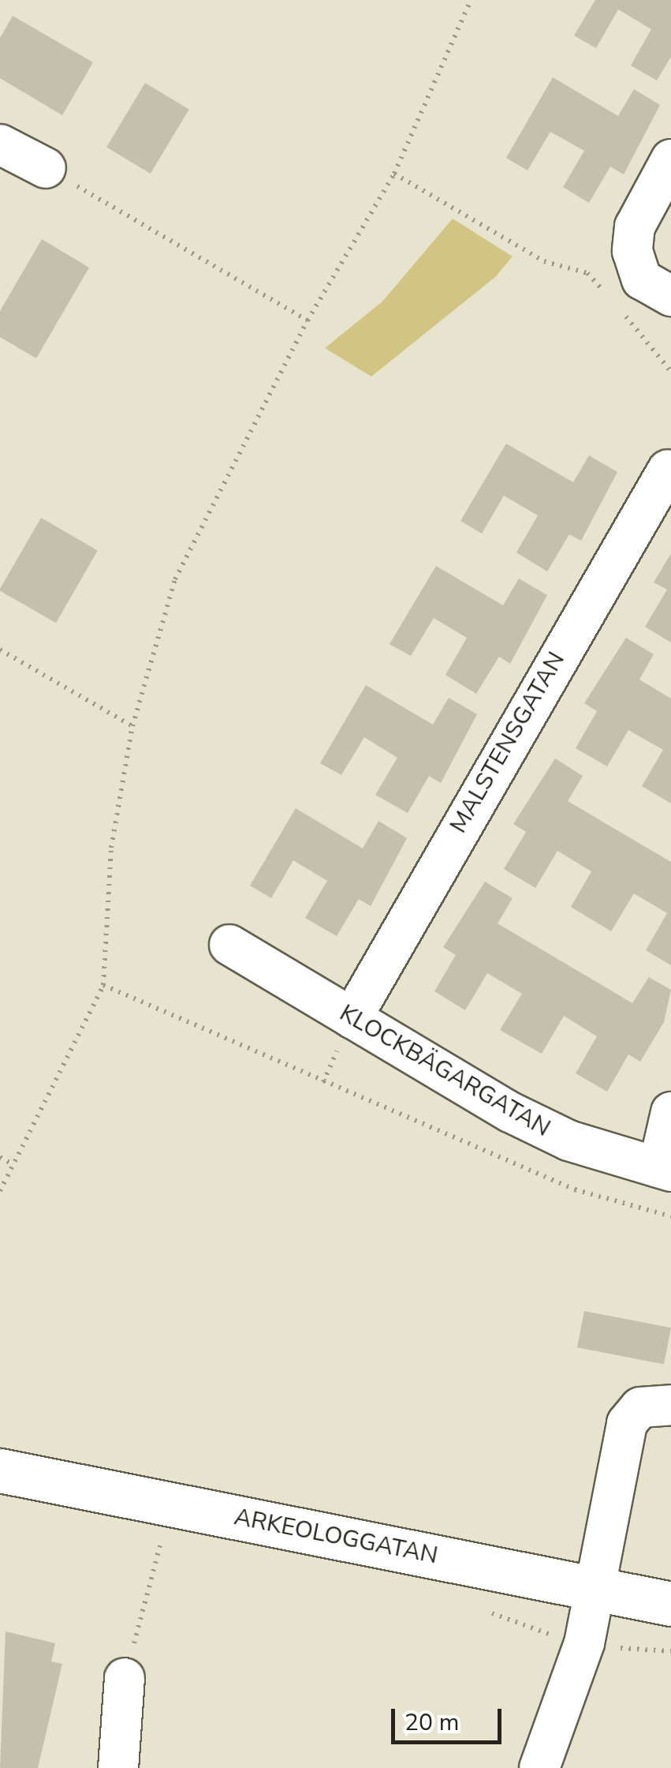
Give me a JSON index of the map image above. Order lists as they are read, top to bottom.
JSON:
{
  "streets": {
    "street": ["MALSTENSGATAN", "KLOCKBÄGARGATAN", "ARKEOLOGGATAN"]
  },
  "crossings": [
    ["MALSTENSGATAN", "KLOCKBÄGARGATAN"]
  ],
  "scale_bar": "20 m"
}
